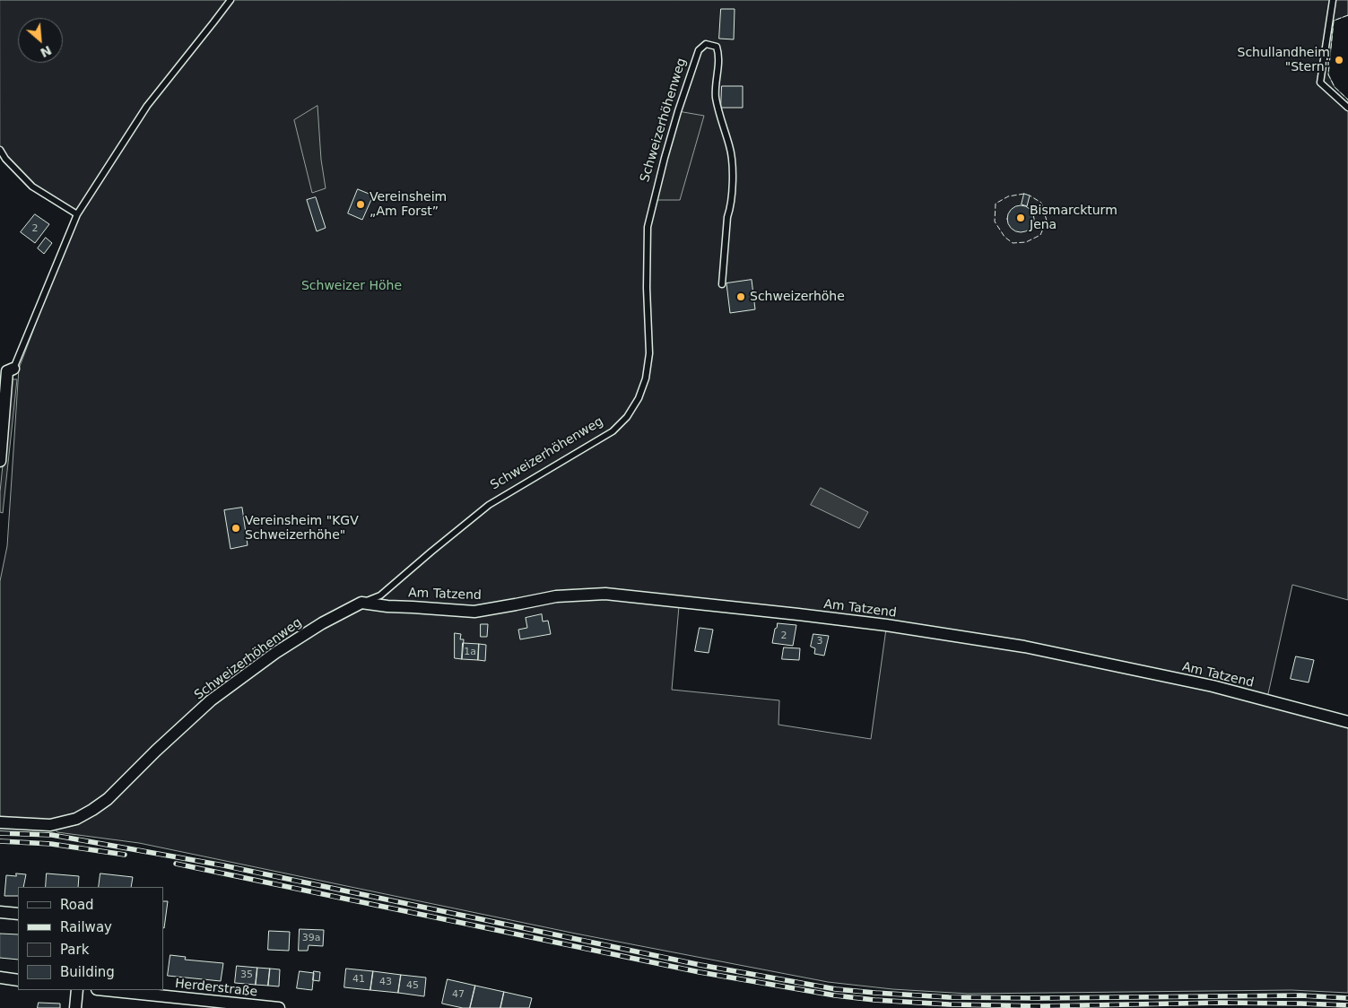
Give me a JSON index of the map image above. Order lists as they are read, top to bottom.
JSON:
{
  "streets": {
    "street": ["Schweizerhöhenweg", "Am Tatzend", "Herderstraße"]
  },
  "crossings": [
    ["Schweizerhöhenweg", "Am Tatzend"]
  ],
  "parks": ["Schweizer Höhe"],
  "places": [
    "Schullandheim \"Stern\"",
    "Vereinsheim „Am Forst”",
    "Bismarckturm Jena",
    "Schweizerhöhe",
    "Vereinsheim \"KGV Schweizerhöhe\""
  ],
  "house_numbers": [
    "2",
    "2",
    "3",
    "1a",
    "39a",
    "35",
    "41",
    "43",
    "45",
    "47"
  ],
  "legend": [
    "Road",
    "Railway",
    "Park",
    "Building"
  ],
  "north": "bottom right"
}
